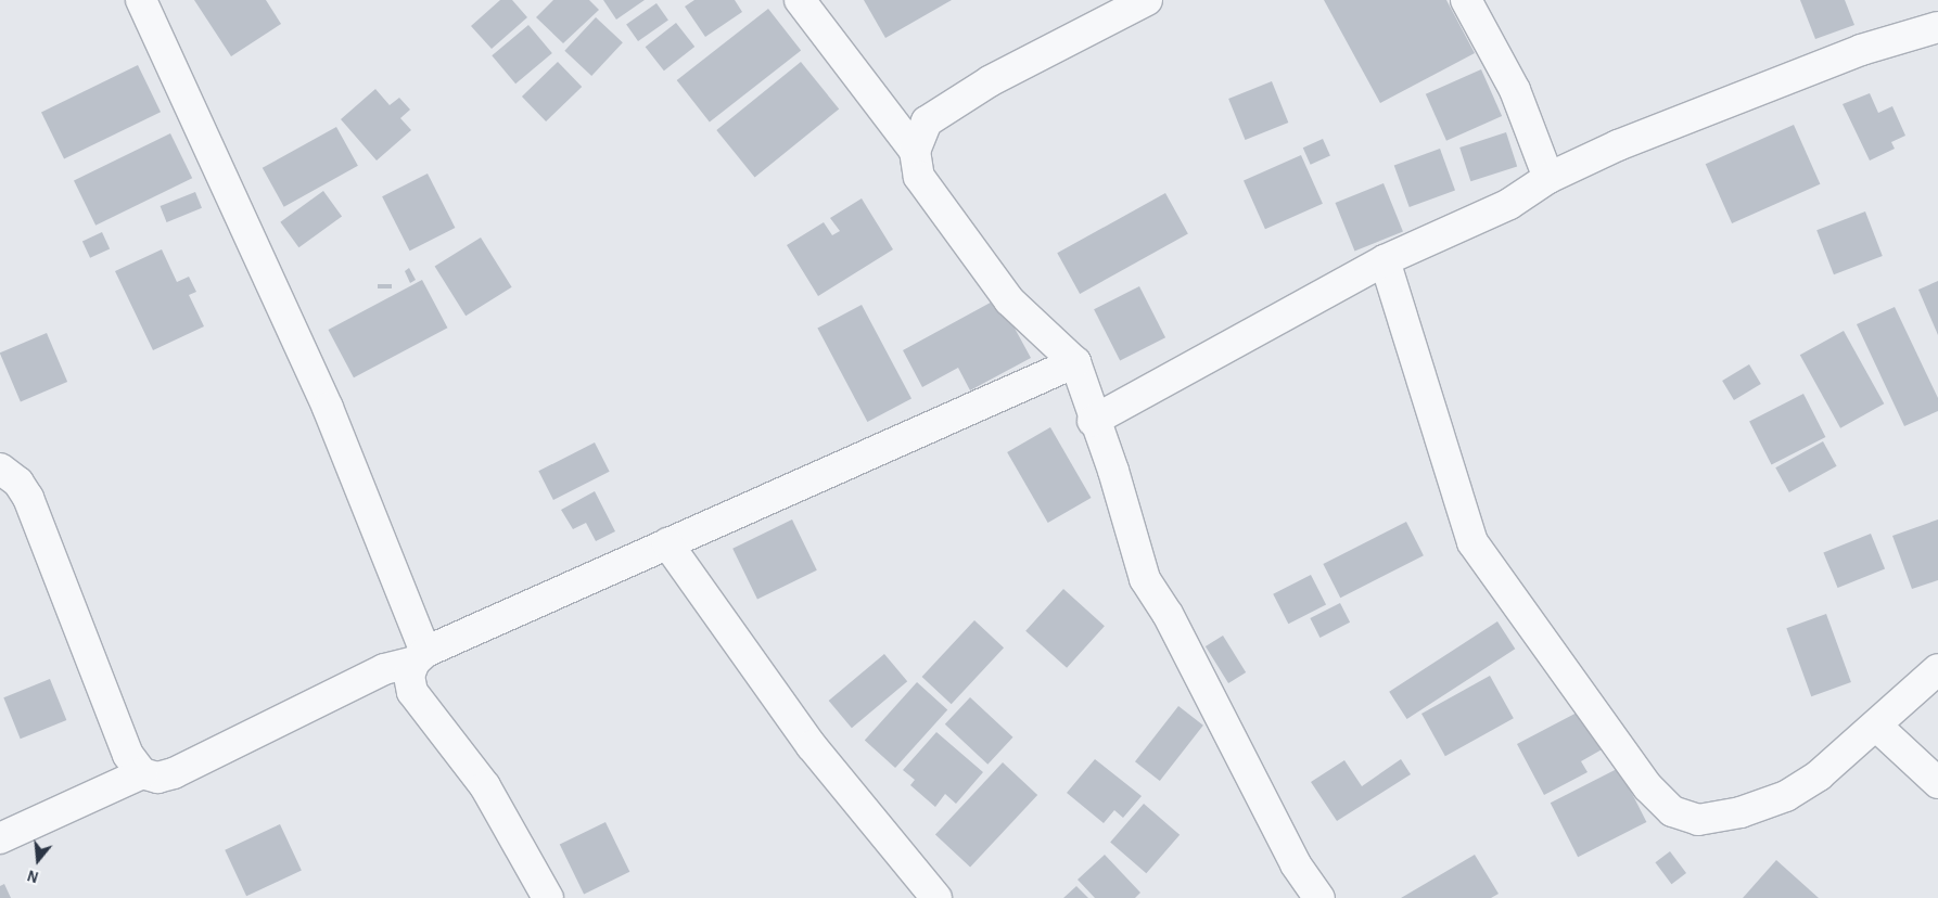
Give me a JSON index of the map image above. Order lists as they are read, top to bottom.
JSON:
{
  "north": "bottom"
}
